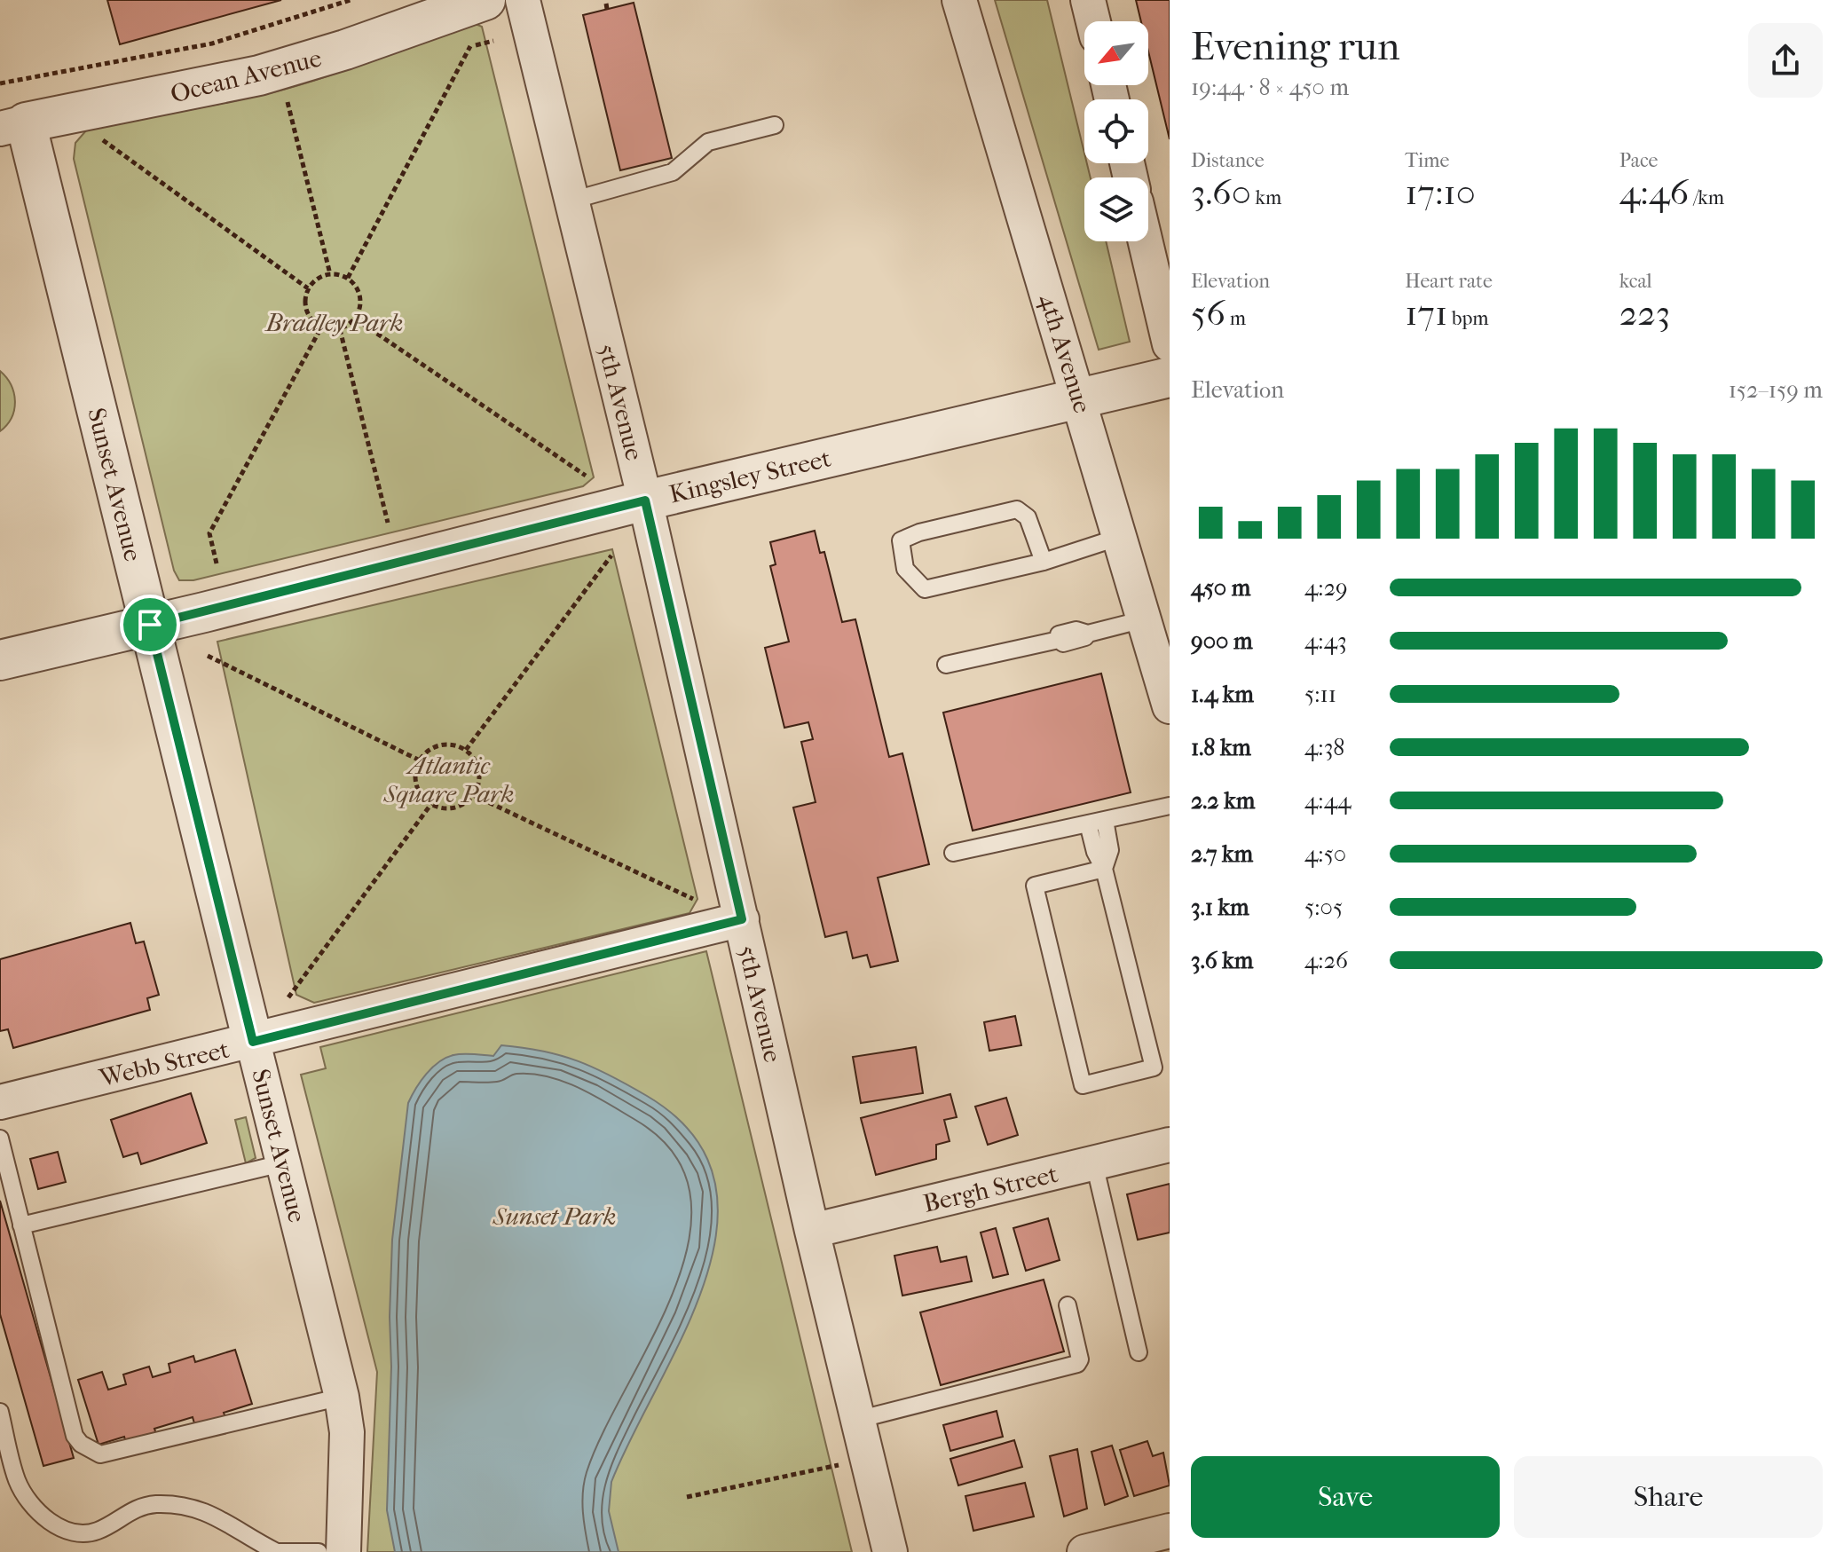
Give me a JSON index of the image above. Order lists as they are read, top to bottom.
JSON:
{
  "streets": {
    "street": [
      "Ocean Avenue",
      "4th Avenue",
      "5th Avenue",
      "Kingsley Street",
      "Sunset Avenue",
      "Webb Street",
      "Bergh Street"
    ]
  },
  "crossings": [
    ["Ocean Avenue", "Sunset Avenue"],
    ["4th Avenue", "Kingsley Street"],
    ["5th Avenue", "Kingsley Street"],
    ["5th Avenue", "Webb Street"],
    ["5th Avenue", "Bergh Street"],
    ["Kingsley Street", "Sunset Avenue"],
    ["Sunset Avenue", "Webb Street"]
  ],
  "parks": ["Bradley Park", "Atlantic Square Park", "Sunset Park"],
  "north": "bottom left",
  "page": {
    "heading": ["Evening run", "19:44 · 8 × 450 m"],
    "stats": [
      ["Distance", "3.60 km"],
      ["Time", "17:10"],
      ["Pace", "4:46 /km"],
      ["Elevation", "56 m"],
      ["Heart rate", "171 bpm"],
      ["kcal", "223"]
    ],
    "chart": ["Elevation", "152–159 m"],
    "list": [
      {
        "name": "450 m",
        "note": "4:29"
      },
      {
        "name": "900 m",
        "note": "4:43"
      },
      {
        "name": "1.4 km",
        "note": "5:11"
      },
      {
        "name": "1.8 km",
        "note": "4:38"
      },
      {
        "name": "2.2 km",
        "note": "4:44"
      },
      {
        "name": "2.7 km",
        "note": "4:50"
      },
      {
        "name": "3.1 km",
        "note": "5:05"
      },
      {
        "name": "3.6 km",
        "note": "4:26"
      }
    ],
    "buttons": ["Save", "Share"]
  }
}
